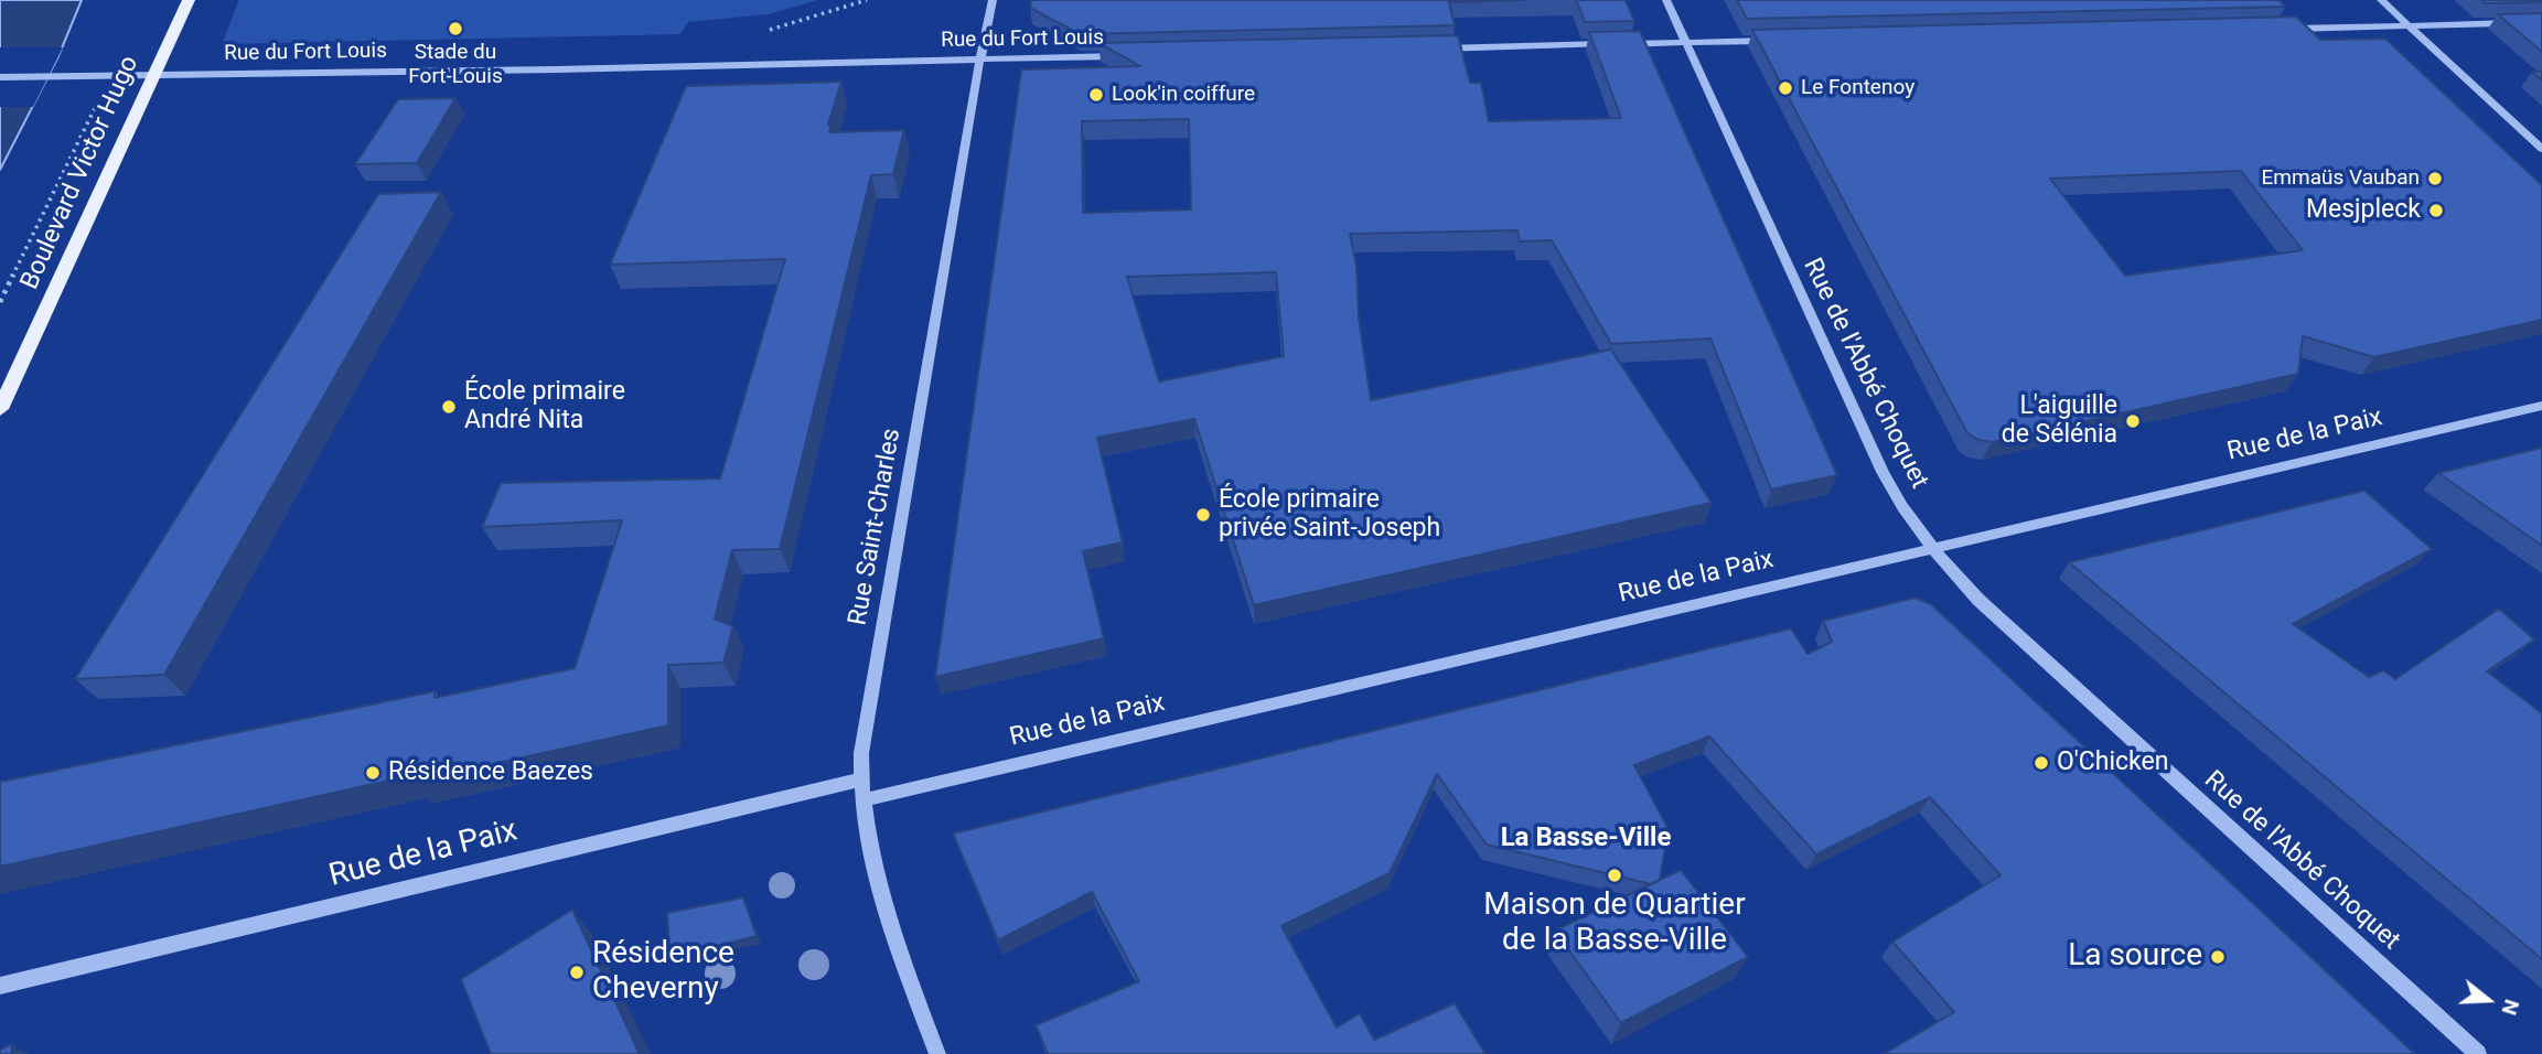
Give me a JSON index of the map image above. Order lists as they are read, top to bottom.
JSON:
{
  "streets": {
    "main road": ["Boulevard Victor Hugo"],
    "street": [
      "Rue du Fort Louis",
      "Rue de l'Abbé Choquet",
      "Rue de la Paix",
      "Rue Saint-Charles"
    ]
  },
  "crossings": [
    ["Rue du Fort Louis", "Boulevard Victor Hugo"],
    ["Rue du Fort Louis", "Rue Saint-Charles"],
    ["Rue de l'Abbé Choquet", "Rue de la Paix"],
    ["Rue de la Paix", "Rue Saint-Charles"]
  ],
  "districts": ["La Basse-Ville"],
  "places": [
    "Stade du Fort-Louis",
    "Le Fontenoy",
    "Look'in coiffure",
    "Emmaüs Vauban",
    "Mesjpleck",
    "École primaire André Nita",
    "L'aiguille de Sélénia",
    "École primaire privée Saint-Joseph",
    "O'Chicken",
    "Résidence Baezes",
    "Maison de Quartier de la Basse-Ville",
    "La source",
    "Résidence Cheverny"
  ],
  "north": "right"
}
